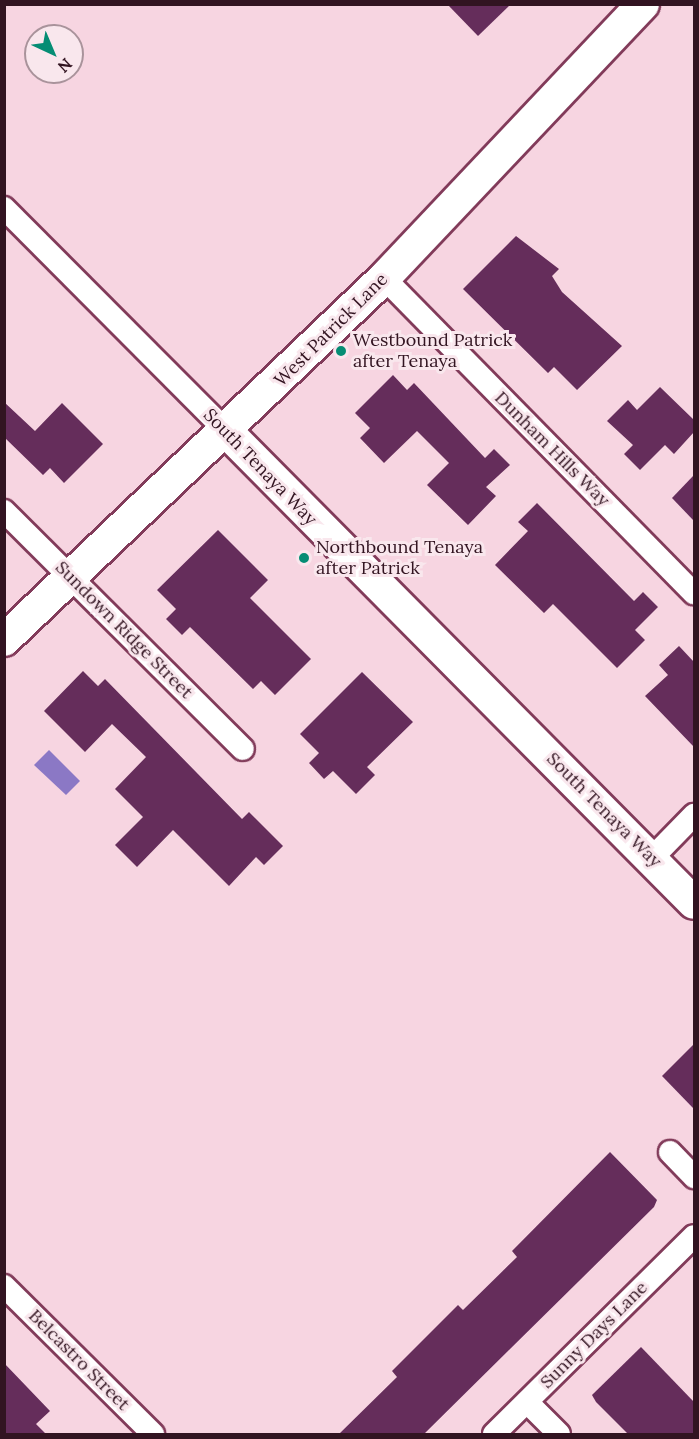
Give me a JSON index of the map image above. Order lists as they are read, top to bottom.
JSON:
{
  "streets": {
    "street": [
      "West Patrick Lane",
      "Dunham Hills Way",
      "South Tenaya Way",
      "Sundown Ridge Street",
      "Sunny Days Lane",
      "Belcastro Street"
    ]
  },
  "crossings": [
    ["West Patrick Lane", "Dunham Hills Way"],
    ["West Patrick Lane", "South Tenaya Way"],
    ["West Patrick Lane", "Sundown Ridge Street"]
  ],
  "places": ["Westbound Patrick after Tenaya", "Northbound Tenaya after Patrick"],
  "north": "bottom right"
}
